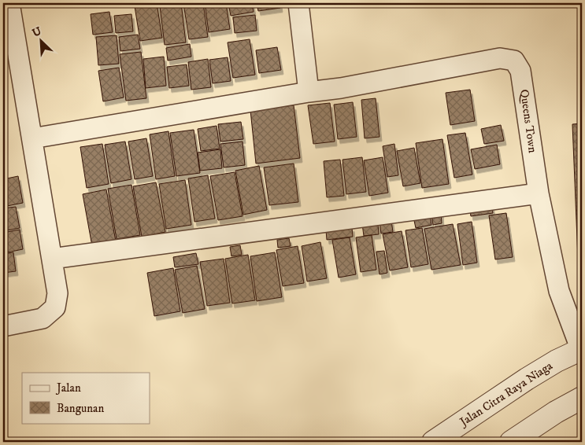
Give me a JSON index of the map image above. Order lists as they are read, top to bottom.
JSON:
{
  "streets": {
    "street": ["Queens Town", "Jalan Citra Raya Niaga"]
  },
  "crossings": [
    ["Queens Town", "Jalan Citra Raya Niaga"]
  ],
  "legend": ["Jalan", "Bangunan"],
  "north": "top left"
}
